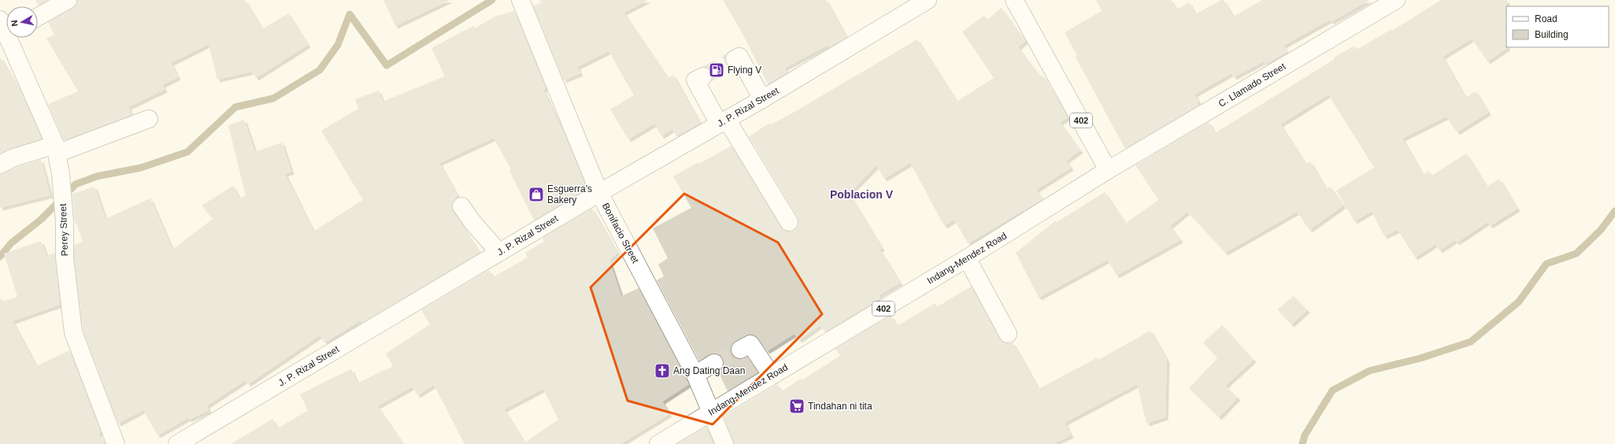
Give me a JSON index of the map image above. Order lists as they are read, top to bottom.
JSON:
{
  "streets": {
    "main road": [
      "C. Llamado Street",
      "J. P. Rizal Street",
      "402",
      "Perey Street",
      "Bonifacio Street",
      "Indang-Mendez Road"
    ]
  },
  "crossings": [
    ["C. Llamado Street", "402"],
    ["C. Llamado Street", "Indang-Mendez Road"],
    ["J. P. Rizal Street", "Bonifacio Street"],
    ["402", "Indang-Mendez Road"],
    ["Bonifacio Street", "Indang-Mendez Road"]
  ],
  "districts": ["Poblacion V"],
  "places": {
    "fuel station": ["Flying V"],
    "shop": ["Esguerra's Bakery"],
    "church": ["Ang Dating Daan"],
    "supermarket": ["Tindahan ni tita"]
  },
  "legend": ["Road", "Building"],
  "north": "left"
}
